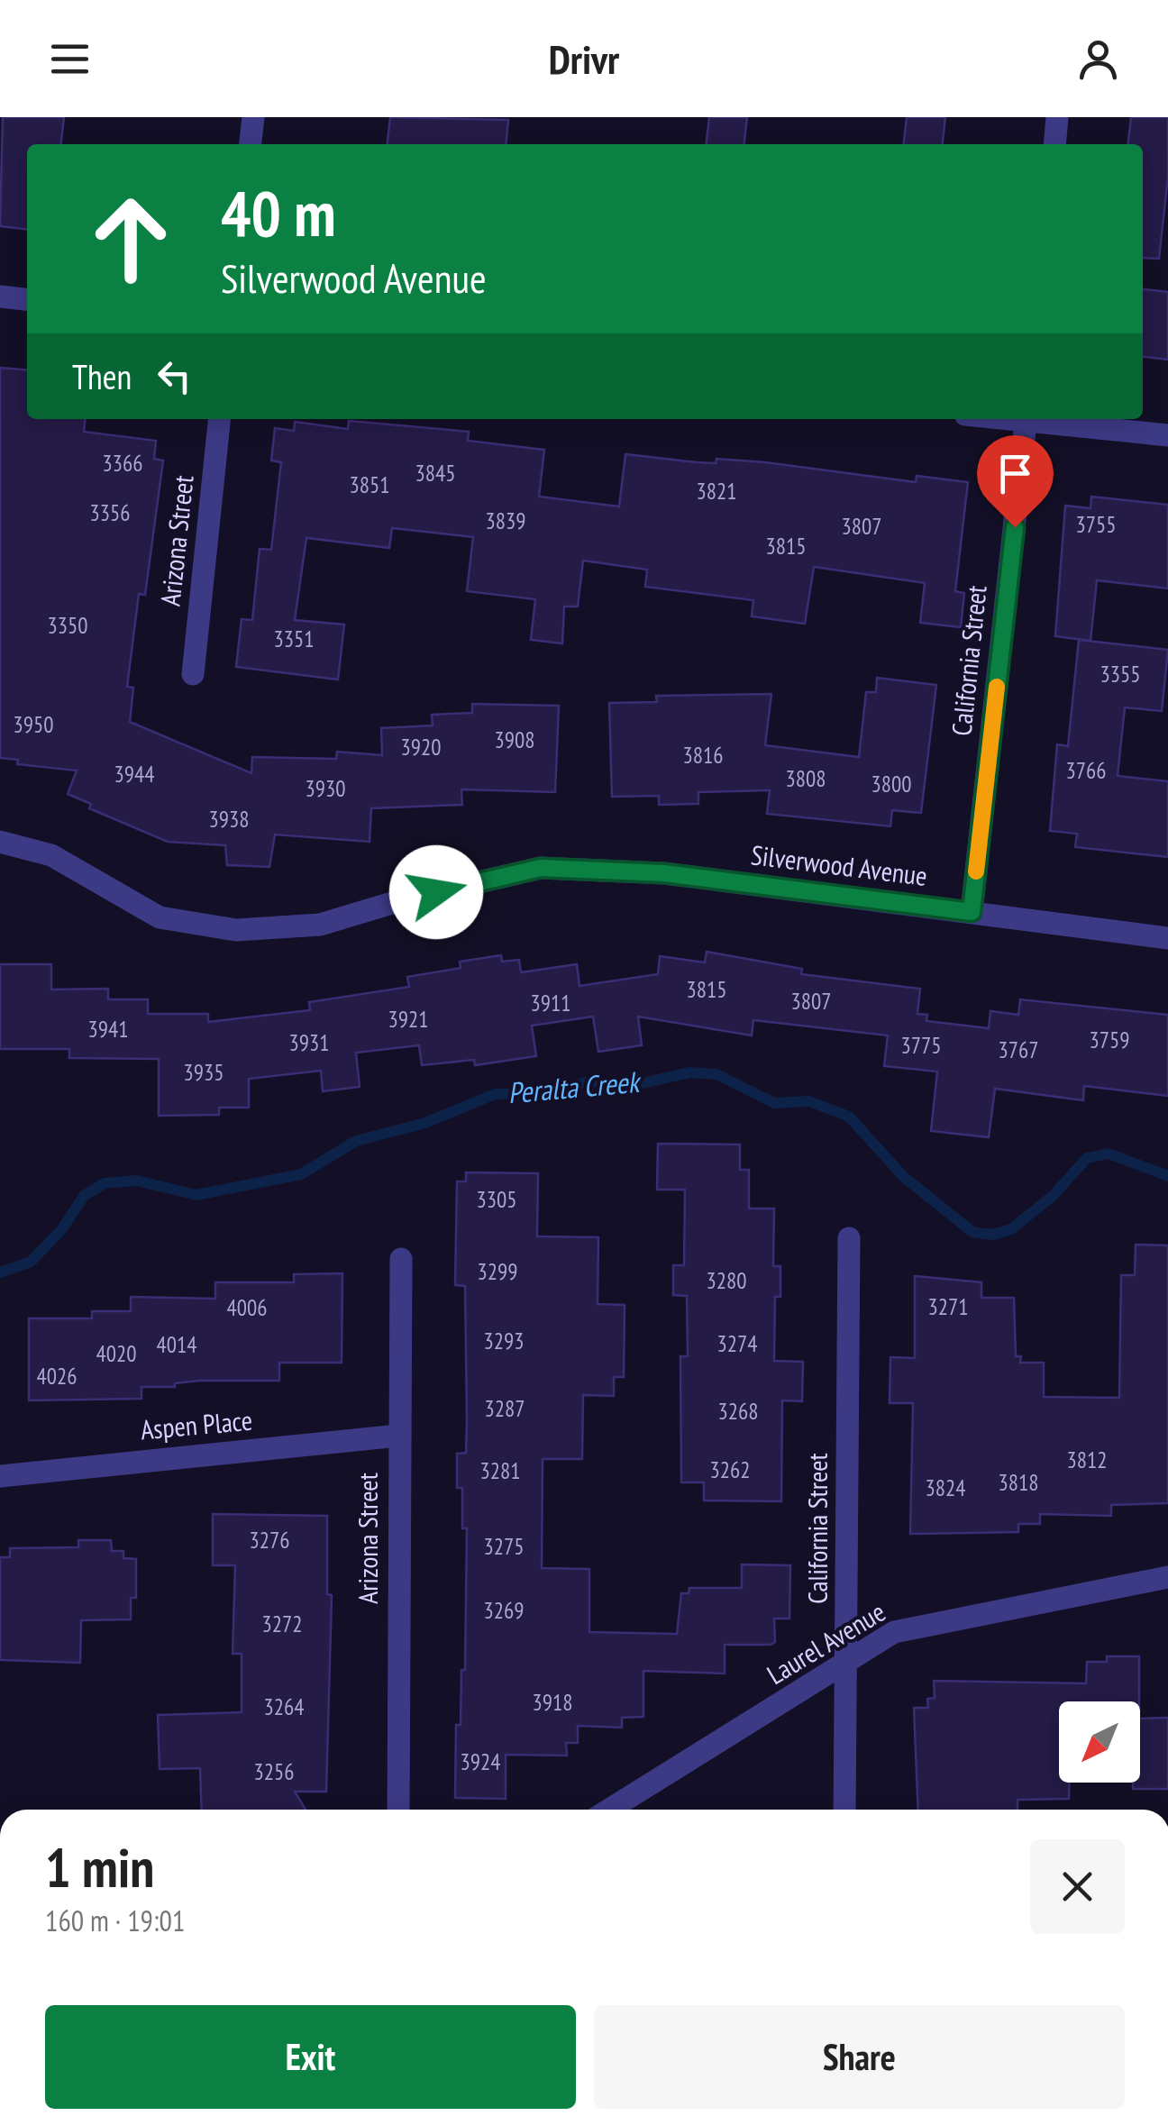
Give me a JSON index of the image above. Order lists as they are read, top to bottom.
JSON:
{
  "streets": {
    "street": [
      "Arizona Street",
      "California Street",
      "Silverwood Avenue",
      "Aspen Place",
      "Laurel Avenue"
    ]
  },
  "crossings": [
    ["Arizona Street", "Aspen Place"],
    ["California Street", "Silverwood Avenue"],
    ["California Street", "Laurel Avenue"]
  ],
  "water": ["Peralta Creek"],
  "house_numbers": [
    "3366",
    "3845",
    "3851",
    "3821",
    "3356",
    "3839",
    "3755",
    "3807",
    "3815",
    "3350",
    "3351",
    "3355",
    "3950",
    "3908",
    "3920",
    "3816",
    "3766",
    "3944",
    "3808",
    "3800",
    "3930",
    "3938",
    "3815",
    "3807",
    "3911",
    "3921",
    "3941",
    "3759",
    "3931",
    "3775",
    "3767",
    "3935",
    "3305",
    "3299",
    "3280",
    "3271",
    "4006",
    "3293",
    "3274",
    "4014",
    "4020",
    "4026",
    "3287",
    "3268",
    "3812",
    "3262",
    "3281",
    "3818",
    "3824",
    "3276",
    "3275",
    "3269",
    "3272",
    "3918",
    "3264",
    "3924",
    "3256"
  ],
  "north": "bottom left",
  "page": {
    "header": "Drivr",
    "turn": ["40 m", "Silverwood Avenue"],
    "then": "Then",
    "heading": ["1 min", "160 m · 19:01"],
    "buttons": ["Exit", "Share"]
  }
}
